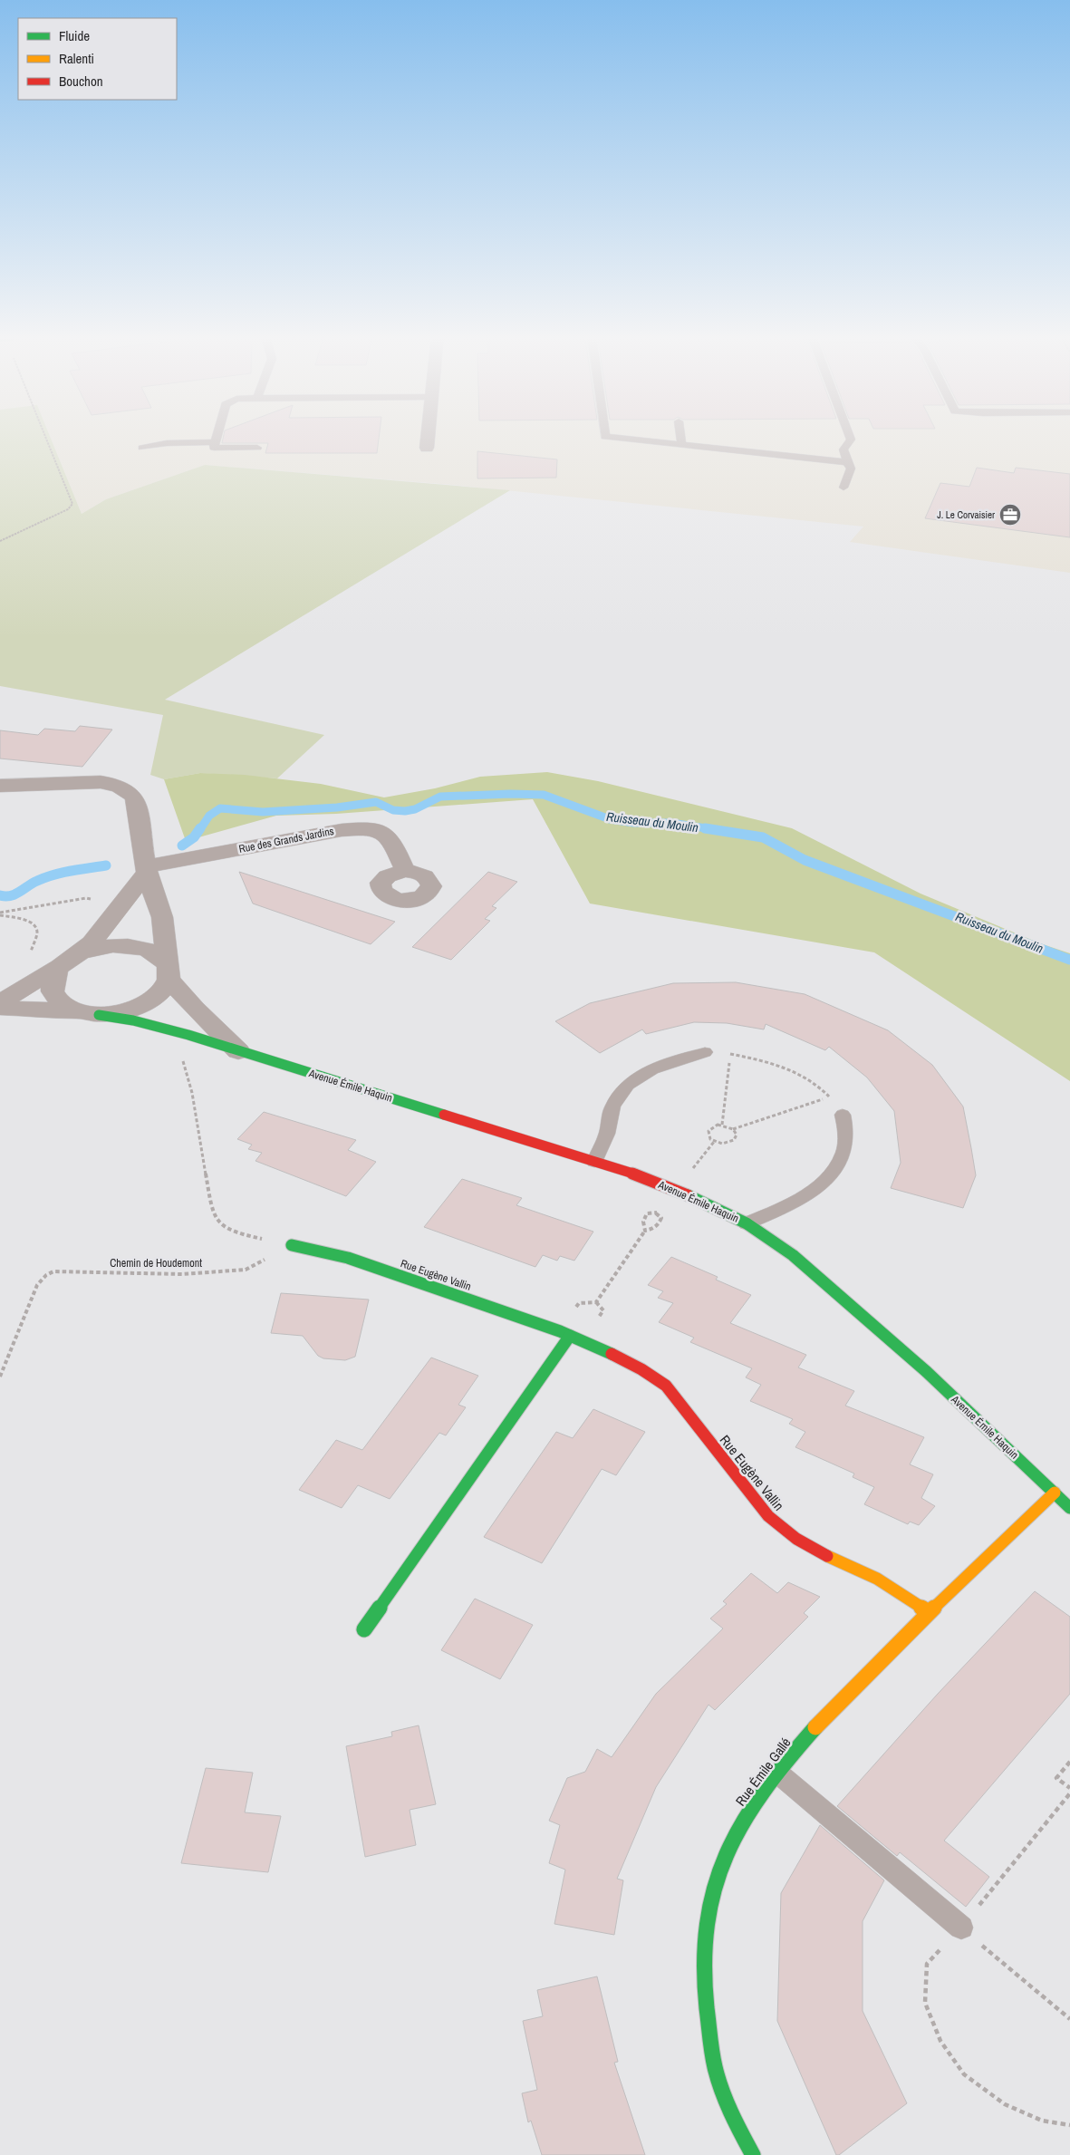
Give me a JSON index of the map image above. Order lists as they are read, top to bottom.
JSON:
{
  "streets": {
    "street": [
      "Rue des Grands Jardins",
      "Avenue Émile Haquin",
      "Rue Eugène Vallin",
      "Rue Émile Gallé"
    ],
    "path": ["Chemin de Houdemont"]
  },
  "crossings": [
    ["Avenue Émile Haquin", "Rue Émile Gallé"],
    ["Chemin de Houdemont", "Rue Eugène Vallin"],
    ["Rue Eugène Vallin", "Rue Émile Gallé"]
  ],
  "water": ["Ruisseau du Moulin"],
  "places": {
    "office": ["J. Le Corvaisier"]
  },
  "legend": ["Fluide", "Ralenti", "Bouchon"]
}
